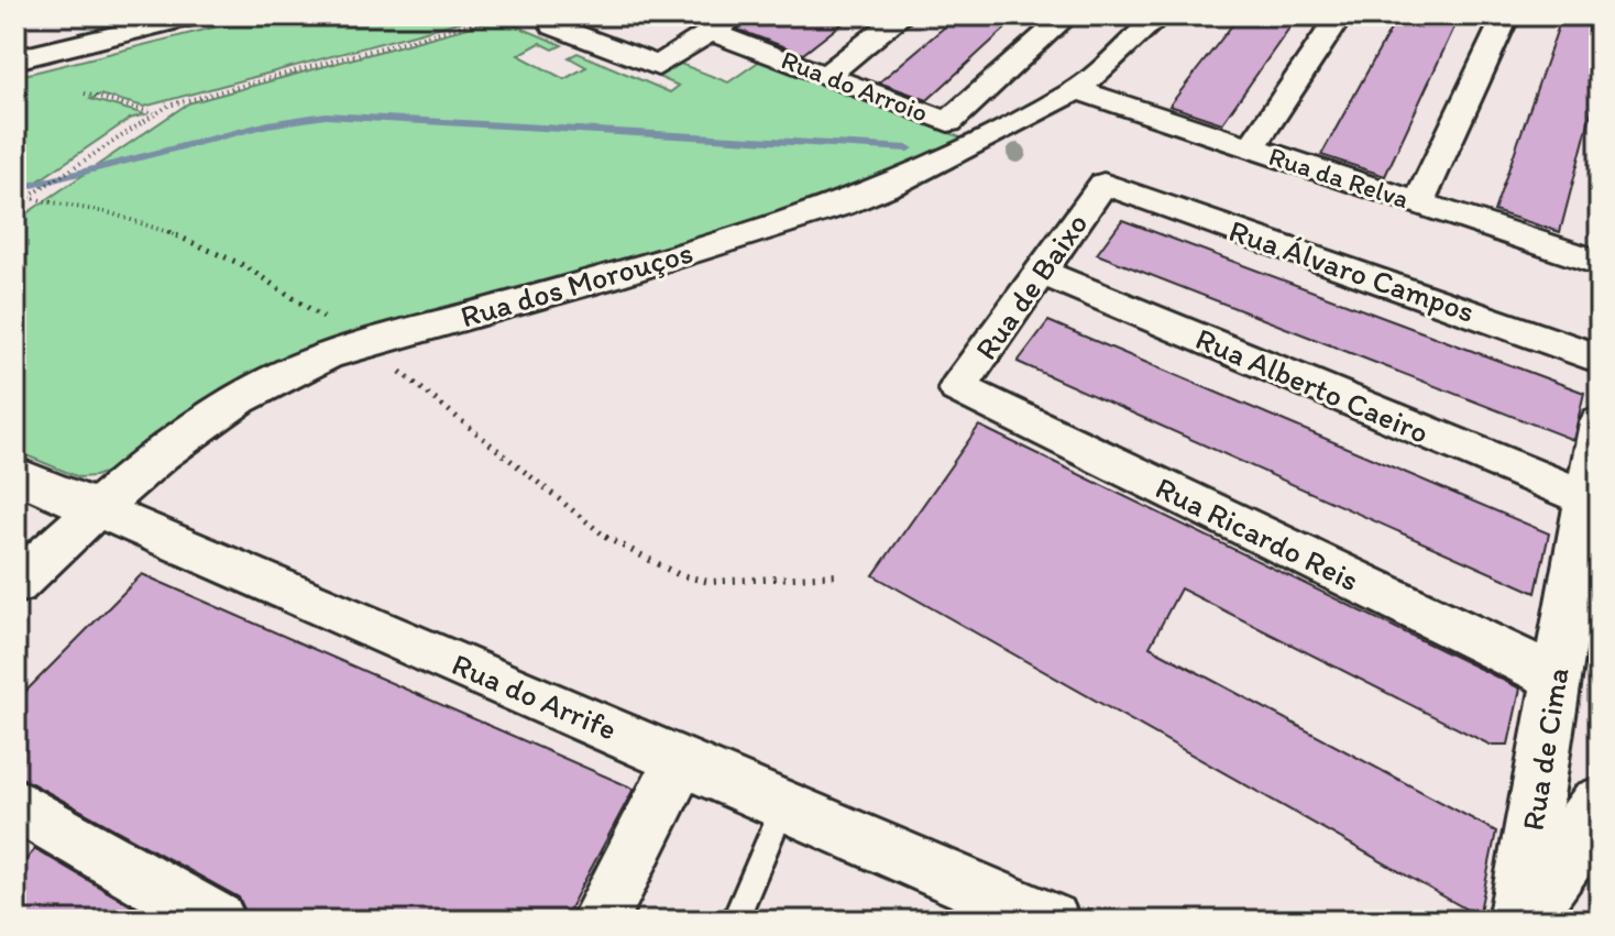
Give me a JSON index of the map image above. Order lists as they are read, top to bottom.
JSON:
{
  "streets": {
    "street": [
      "Rua do Arroio",
      "Rua da Relva",
      "Rua Álvaro Campos",
      "Rua dos Morouços",
      "Rua de Baixo",
      "Rua Alberto Caeiro",
      "Rua Ricardo Reis",
      "Rua do Arrife",
      "Rua de Cima"
    ]
  },
  "crossings": [
    ["Rua da Relva", "Rua dos Morouços"],
    ["Rua Álvaro Campos", "Rua de Baixo"],
    ["Rua dos Morouços", "Rua do Arrife"],
    ["Rua de Baixo", "Rua Alberto Caeiro"],
    ["Rua de Baixo", "Rua Ricardo Reis"],
    ["Rua Alberto Caeiro", "Rua de Cima"],
    ["Rua Ricardo Reis", "Rua de Cima"]
  ]
}
